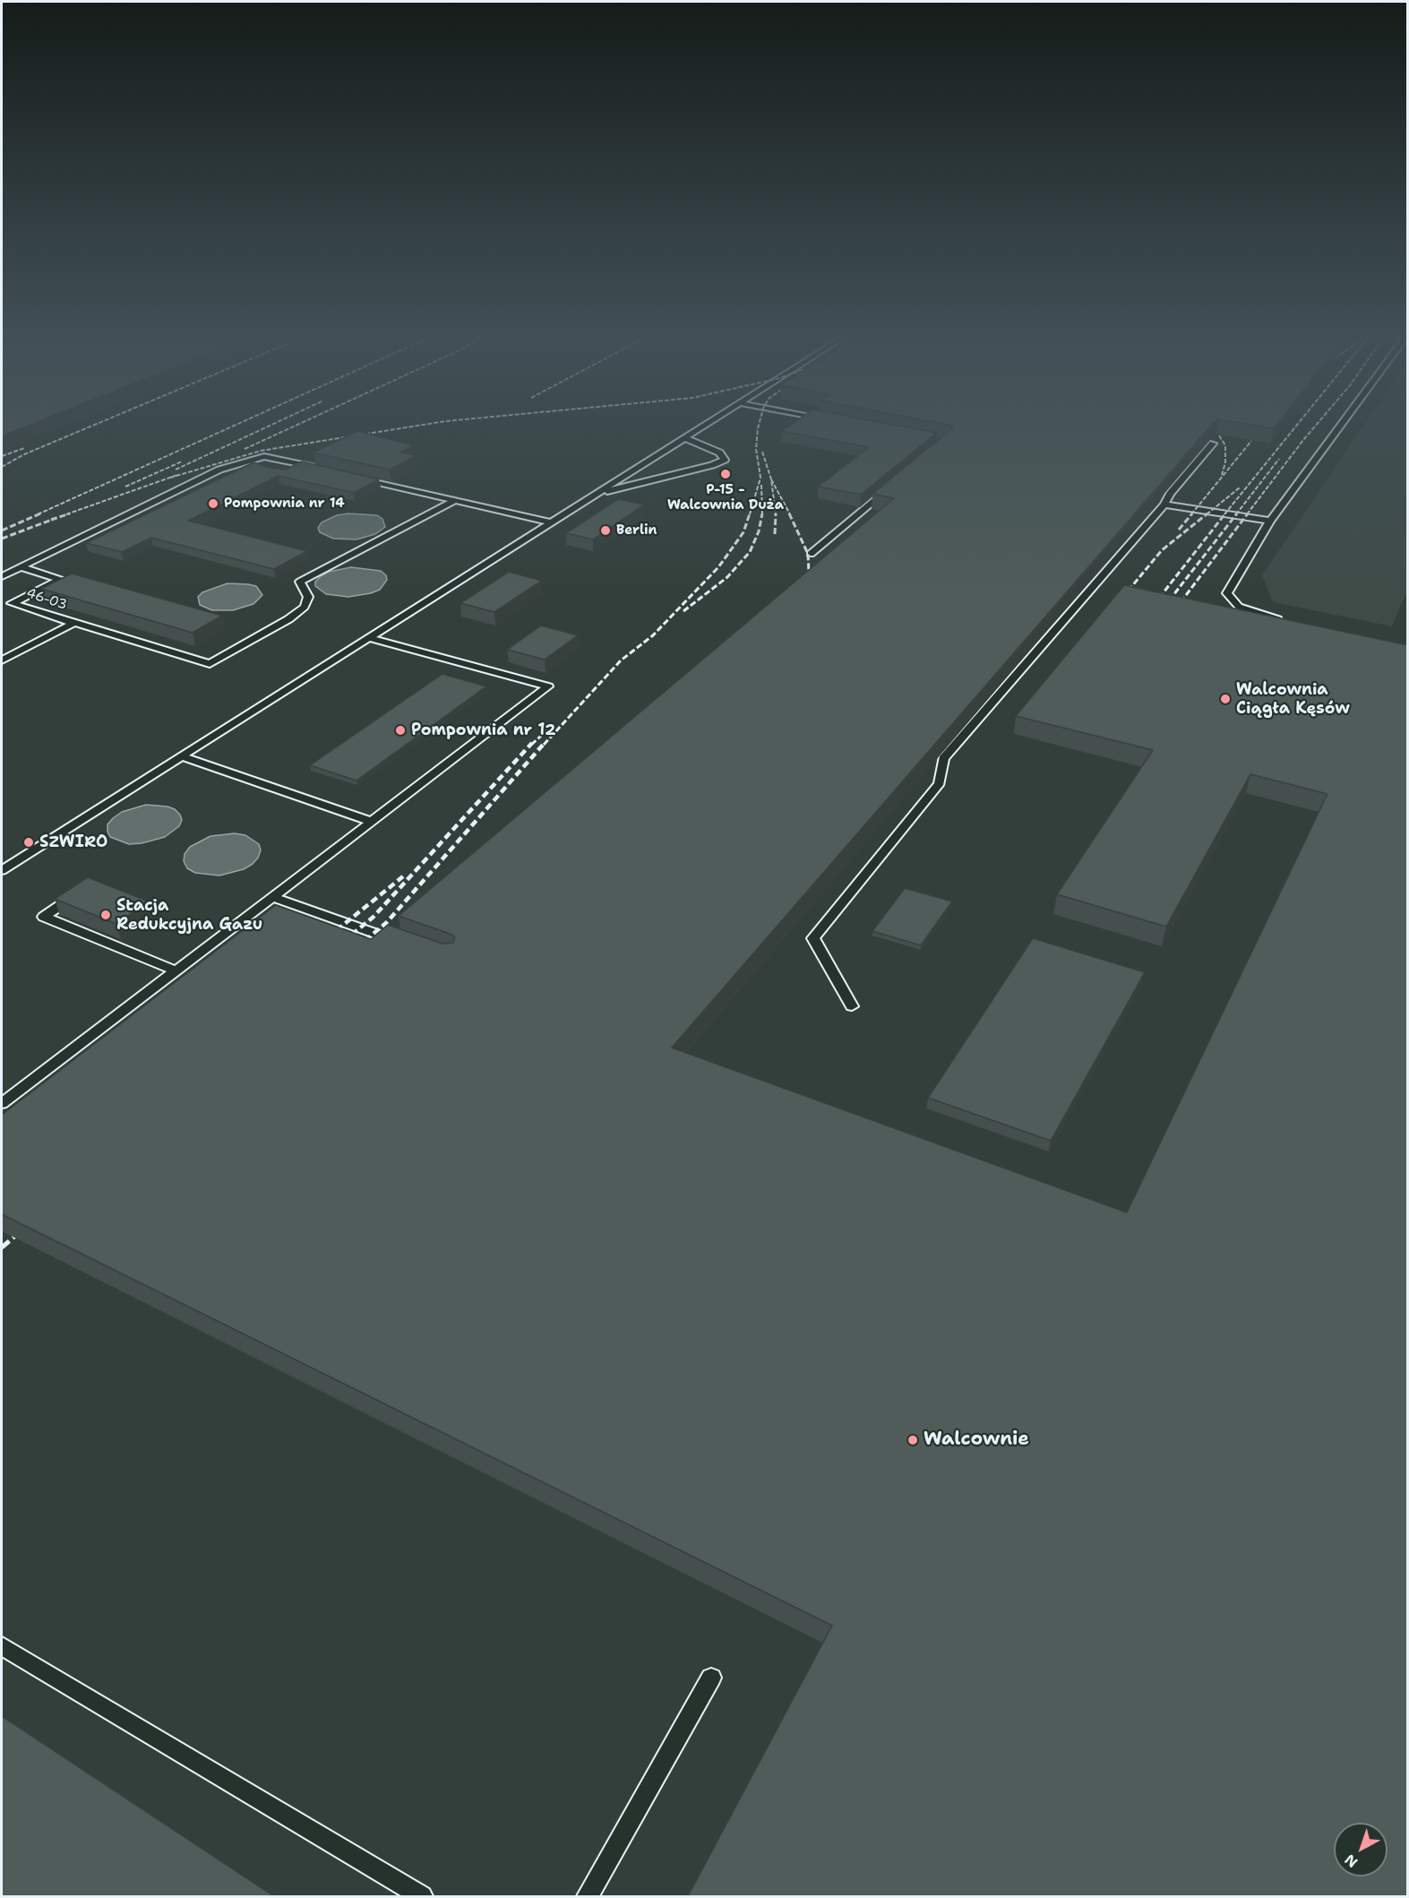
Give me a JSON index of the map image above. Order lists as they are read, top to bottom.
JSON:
{
  "streets": {
    "lane": ["46-03"]
  },
  "places": [
    "P-15 - Walcownia Duża",
    "Pompownia nr 14",
    "Berlin",
    "Walcownia Ciągła Kęsów",
    "Pompownia nr 12",
    "SZWIRO",
    "Stacja Redukcyjna Gazu",
    "Walcownie"
  ],
  "north": "bottom left"
}
